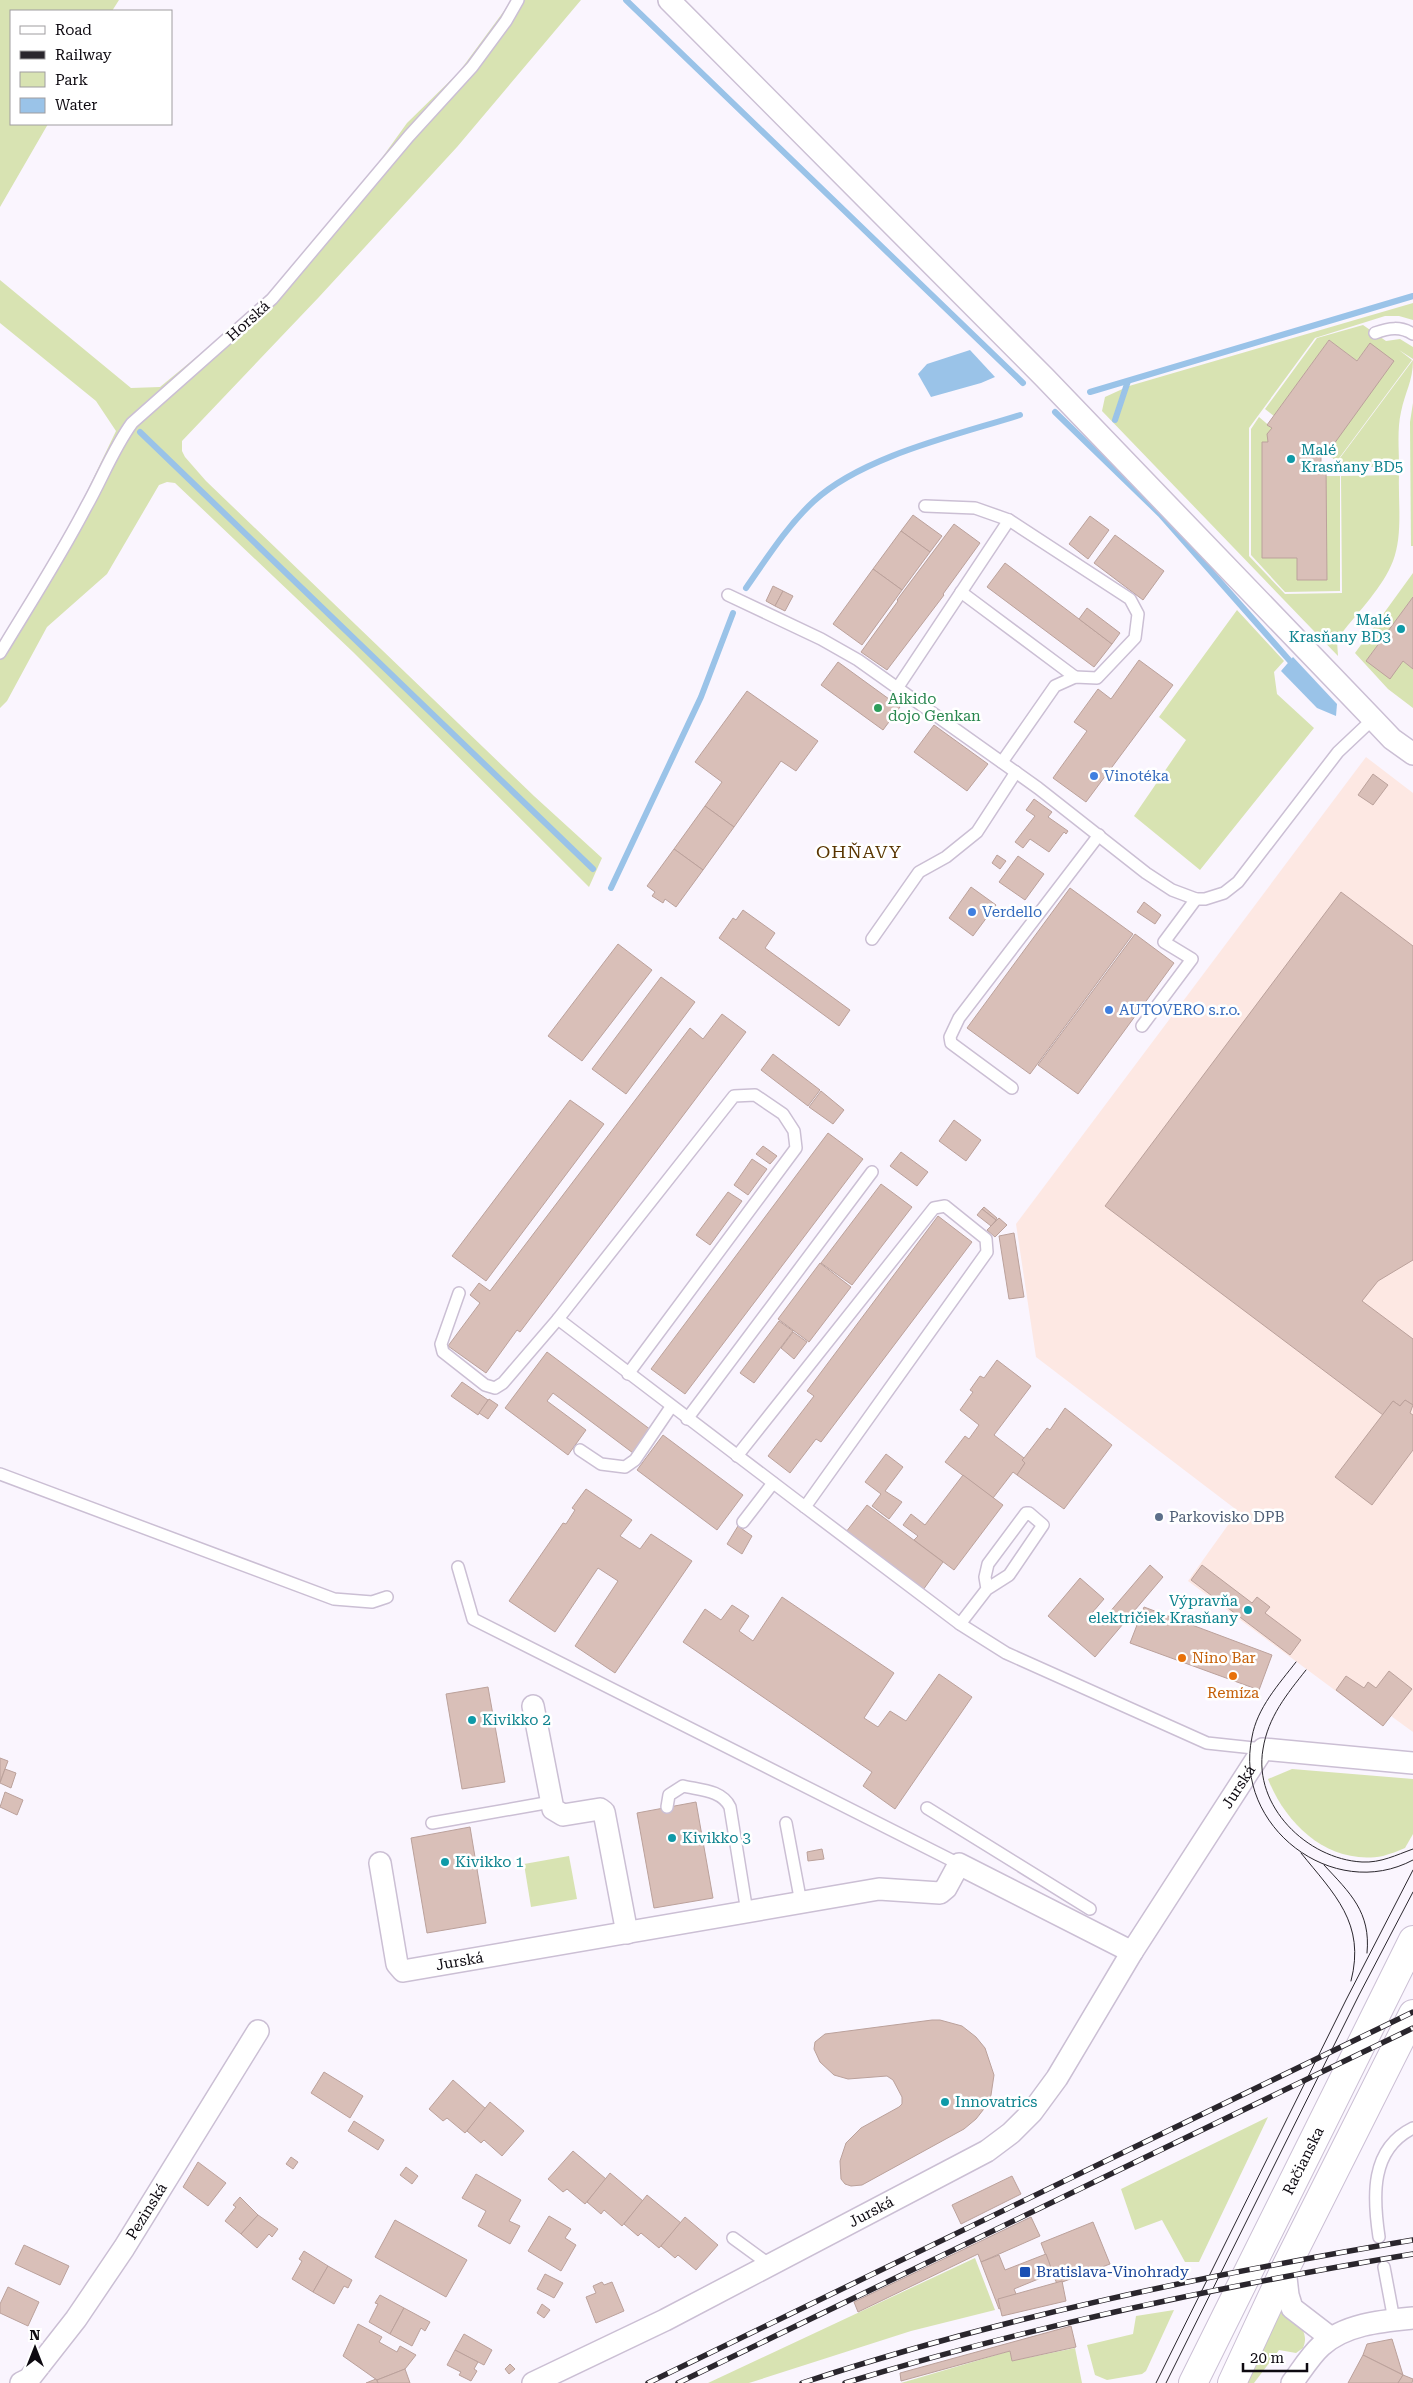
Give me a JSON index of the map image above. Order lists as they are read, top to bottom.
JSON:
{
  "streets": {
    "main road": ["Račianska"],
    "street": ["Jurská", "Pezinská"],
    "lane": ["Horská"]
  },
  "districts": ["OHŇAVY"],
  "places": {
    "other": [
      "Malé Krasňany BD5",
      "Malé Krasňany BD3",
      "Aikido dojo Genkan",
      "Vinotéka",
      "Verdello",
      "AUTOVERO s.r.o.",
      "Parkovisko DPB",
      "Výpravňa električiek Krasňany",
      "Nino Bar",
      "Remíza",
      "Kivikko 2",
      "Kivikko 3",
      "Kivikko 1",
      "Innovatrics"
    ],
    "transit": ["Bratislava-Vinohrady"]
  },
  "legend": [
    "Road",
    "Railway",
    "Park",
    "Water"
  ],
  "scale_bar": "20 m",
  "north": "top"
}
